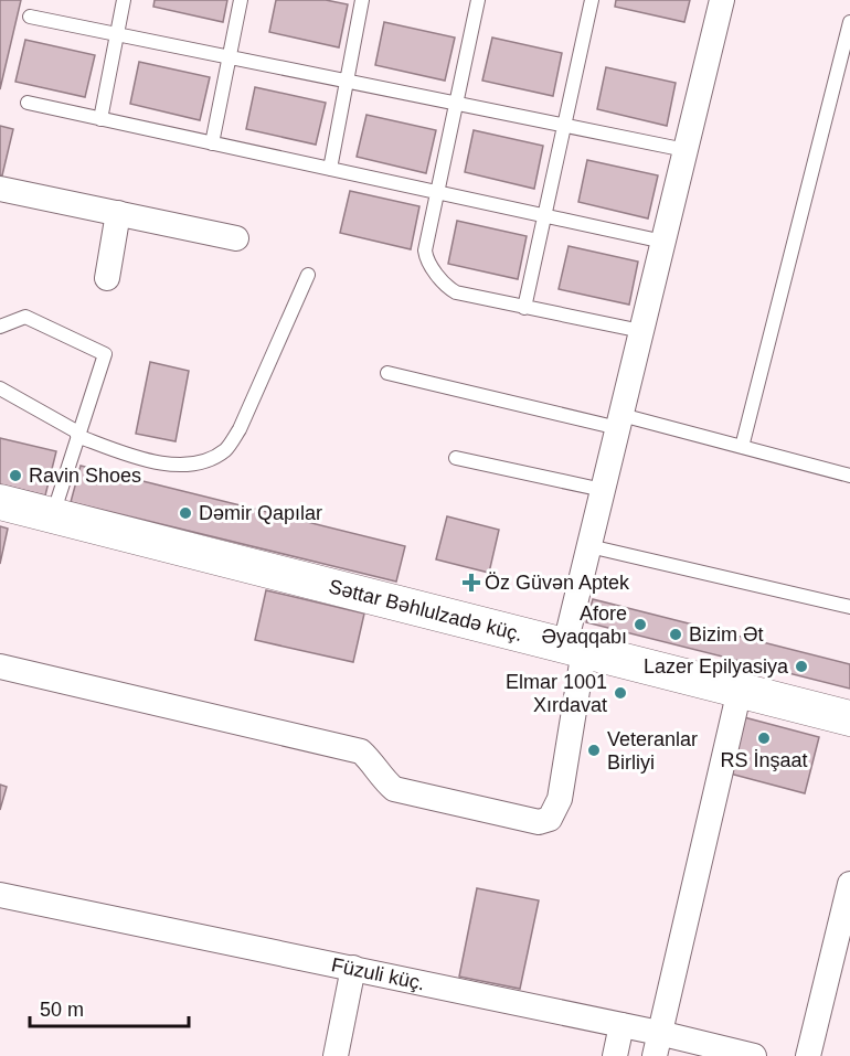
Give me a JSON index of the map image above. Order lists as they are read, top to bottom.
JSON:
{
  "streets": {
    "street": ["Səttar Bəhlulzadə küç.", "Füzuli küç."]
  },
  "places": {
    "other": [
      "Ravin Shoes",
      "Dəmir Qapılar",
      "Afore Əyaqqabı",
      "Bizim Ət",
      "Lazer Epilyasiya",
      "Elmar 1001 Xırdavat",
      "RS İnşaat",
      "Veteranlar Birliyi"
    ],
    "health": ["Öz Güvən Aptek"]
  },
  "scale_bar": "50 m"
}
